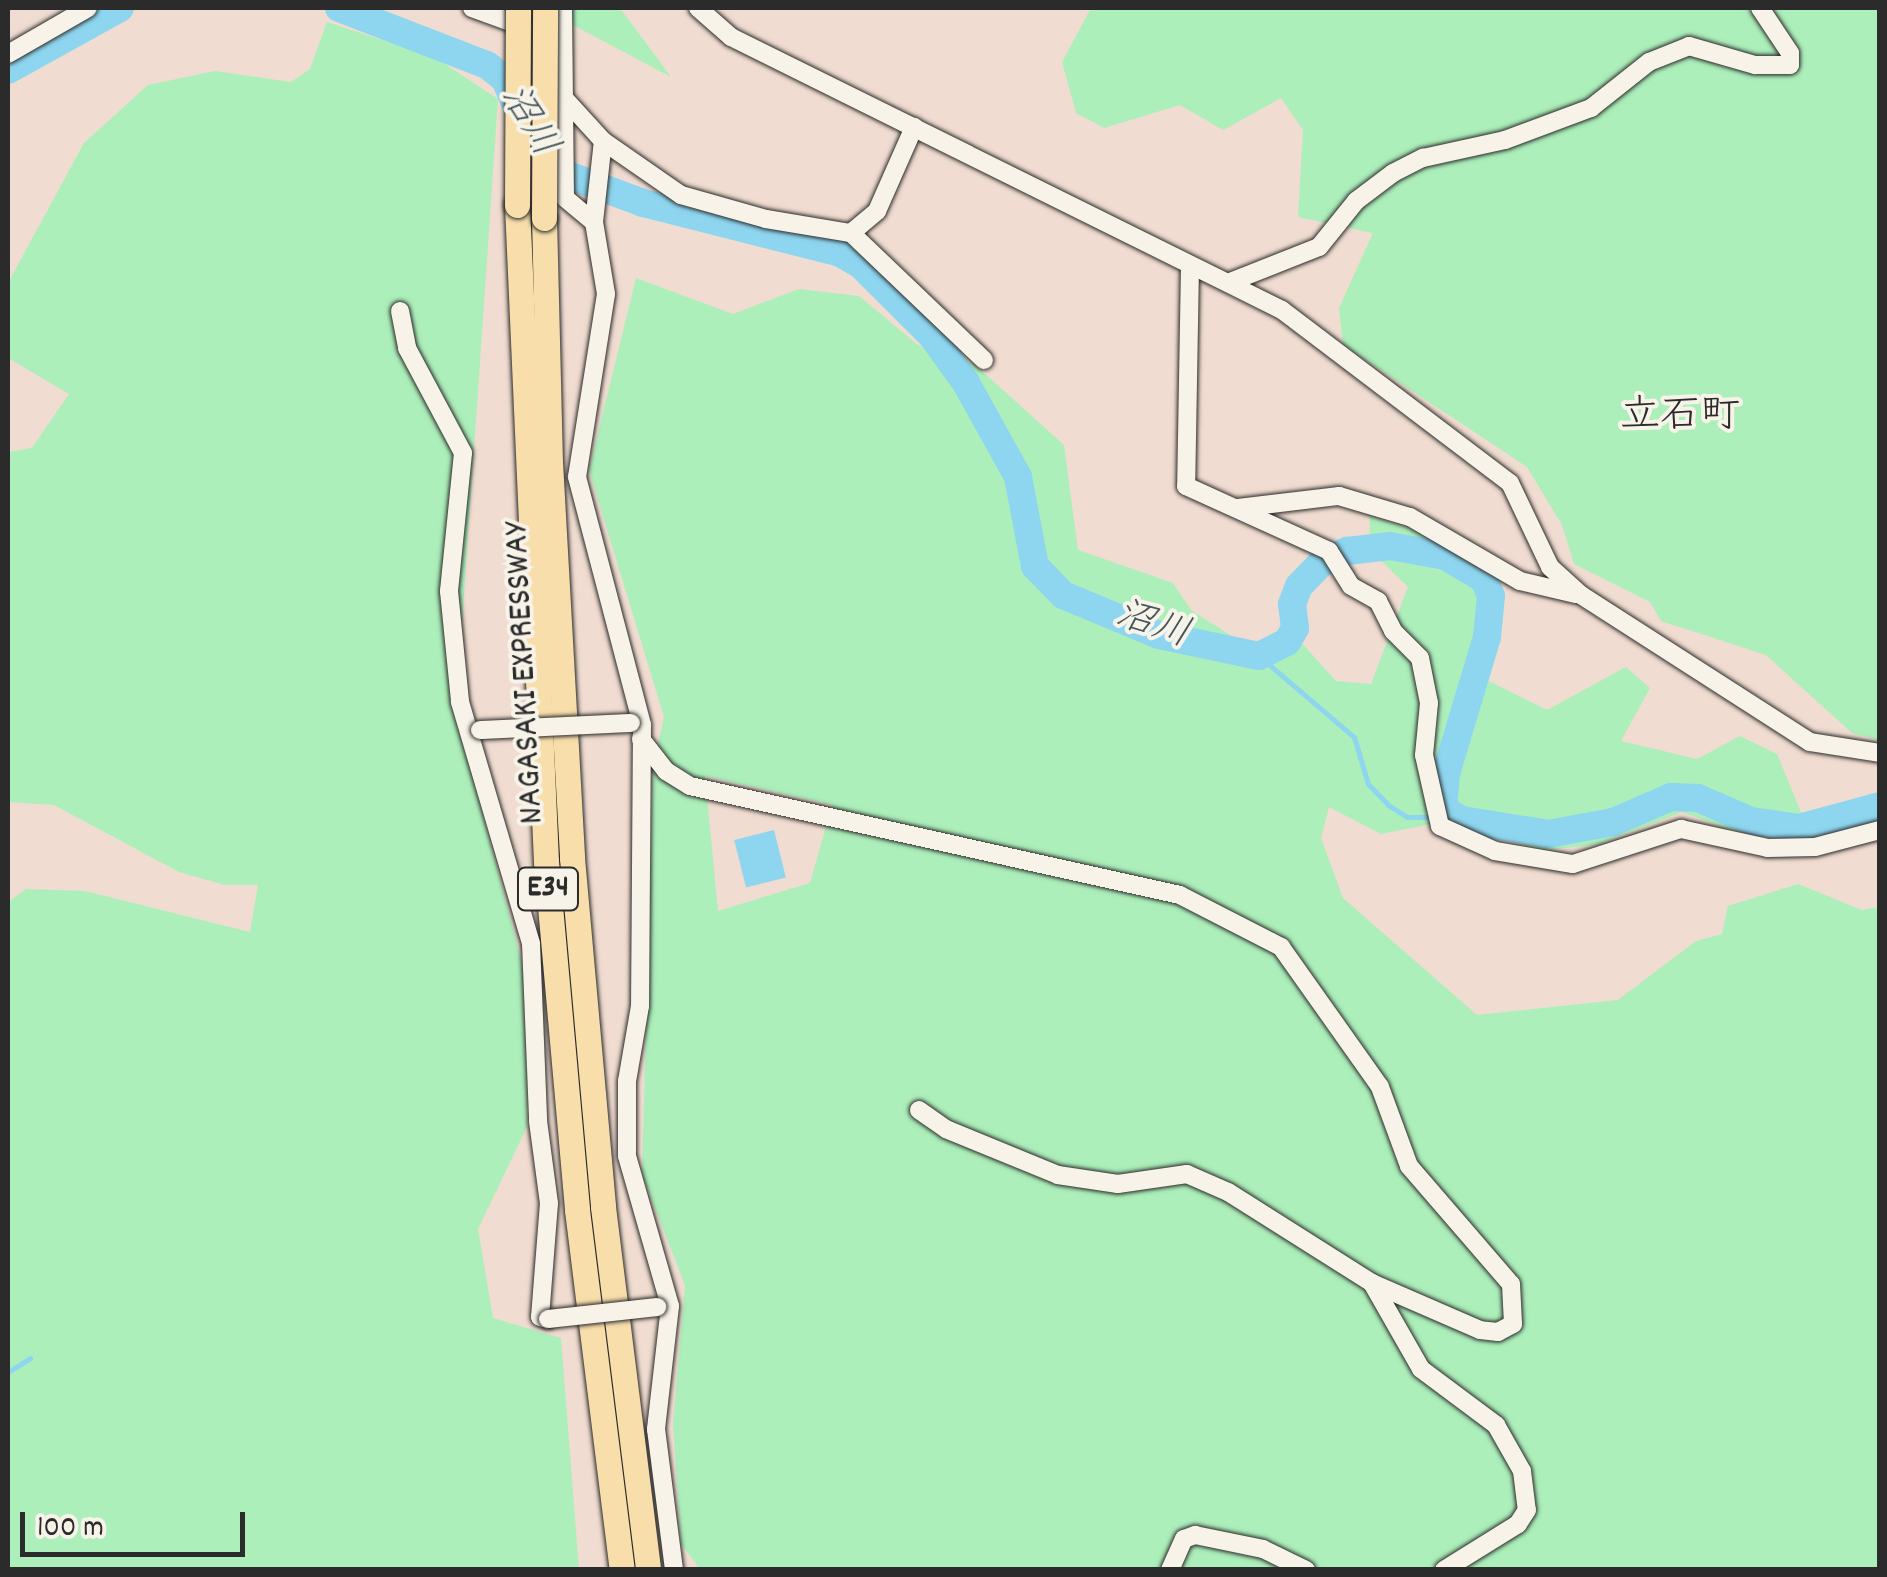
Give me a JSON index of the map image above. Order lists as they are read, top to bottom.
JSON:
{
  "streets": {
    "highway": ["NAGASAKI EXPRESSWAY", "E34"]
  },
  "districts": ["立石町"],
  "water": ["沼川"],
  "scale_bar": "100 m"
}
